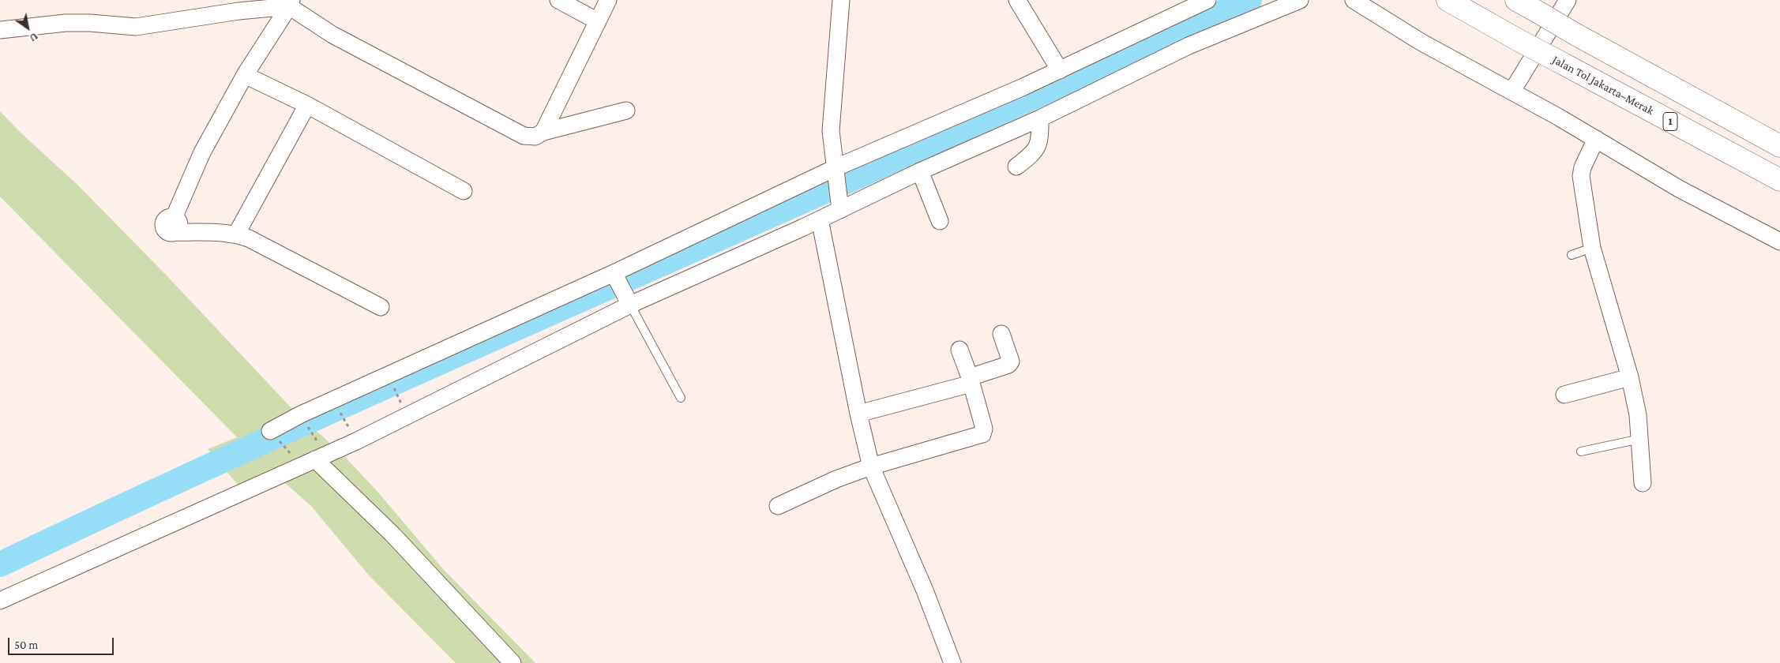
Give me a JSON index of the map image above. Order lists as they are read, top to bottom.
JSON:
{
  "streets": {
    "highway": ["Jalan Tol Jakarta–Merak", "1"]
  },
  "scale_bar": "50 m",
  "north": "bottom right"
}
